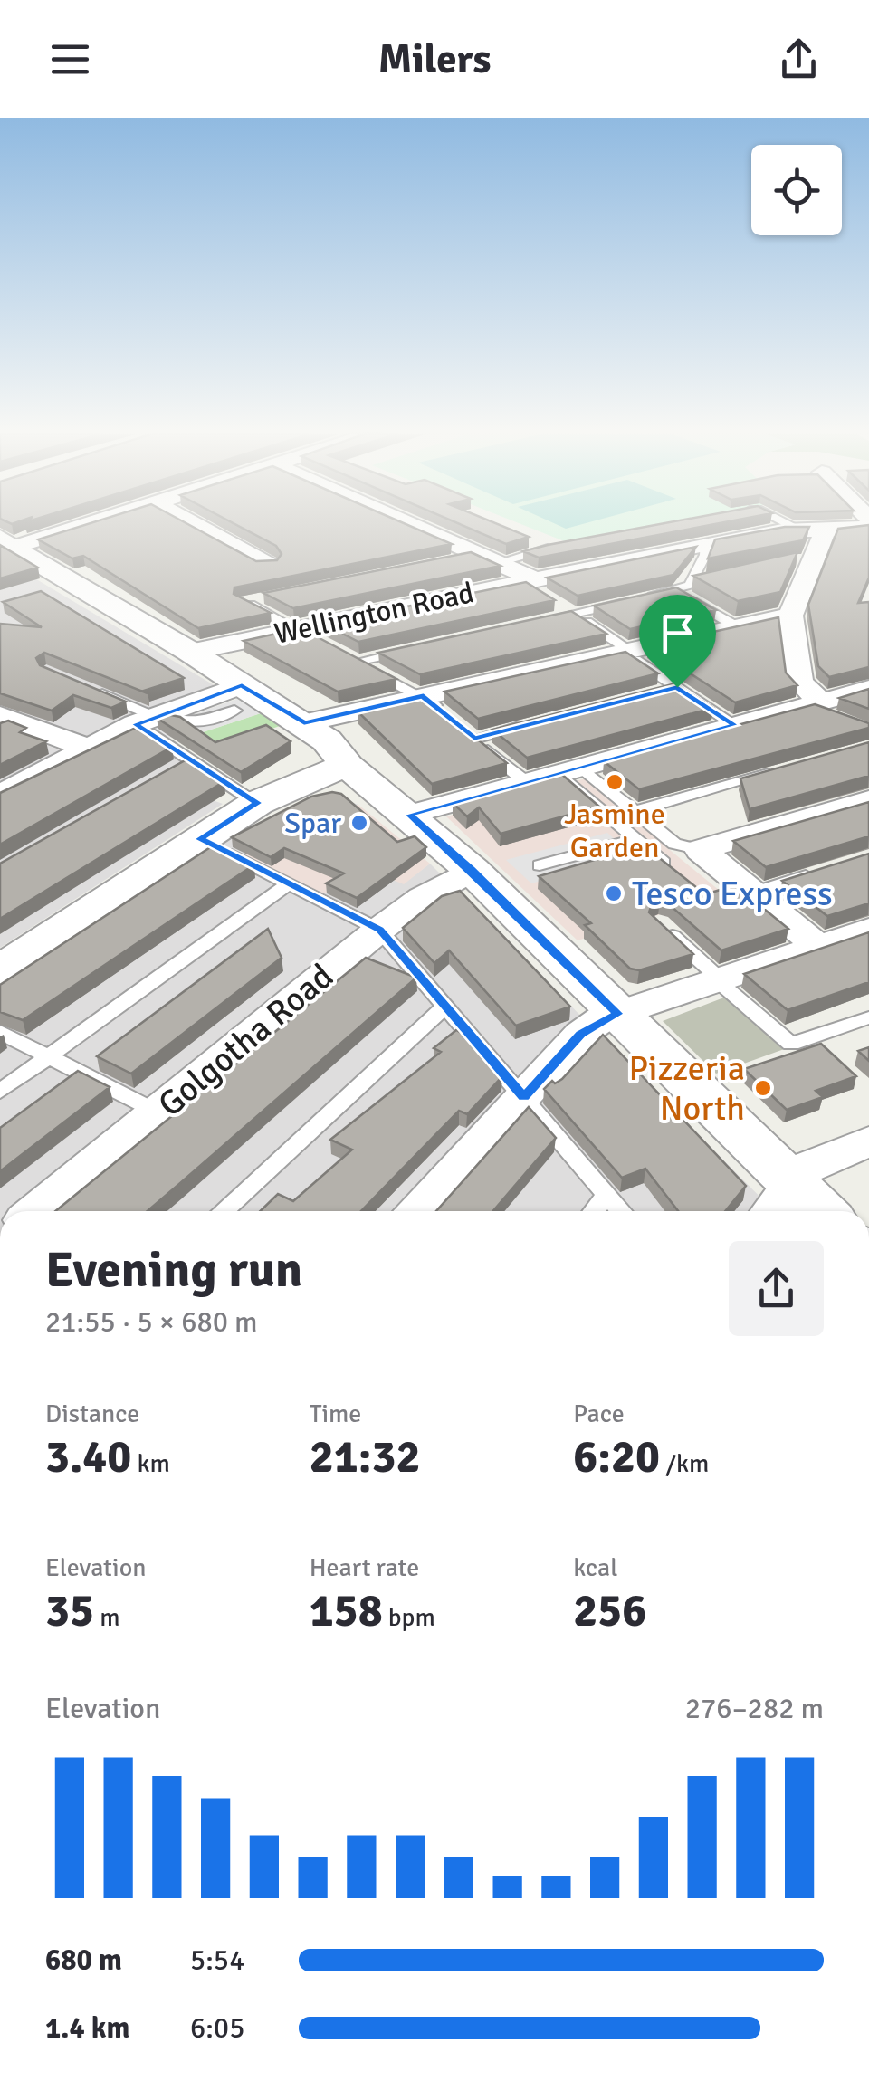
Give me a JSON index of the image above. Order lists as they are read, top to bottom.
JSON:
{
  "streets": {
    "street": ["Wellington Road", "Golgotha Road"]
  },
  "places": [
    "Jasmine Garden",
    "Spar",
    "Tesco Express",
    "Pizzeria North"
  ],
  "page": {
    "header": "Milers",
    "heading": ["Evening run", "21:55 · 5 × 680 m"],
    "stats": [
      ["Distance", "3.40 km"],
      ["Time", "21:32"],
      ["Pace", "6:20 /km"],
      ["Elevation", "35 m"],
      ["Heart rate", "158 bpm"],
      ["kcal", "256"]
    ],
    "chart": ["Elevation", "276–282 m"],
    "list": [
      {
        "name": "680 m",
        "note": "5:54"
      },
      {
        "name": "1.4 km",
        "note": "6:05"
      }
    ]
  }
}
